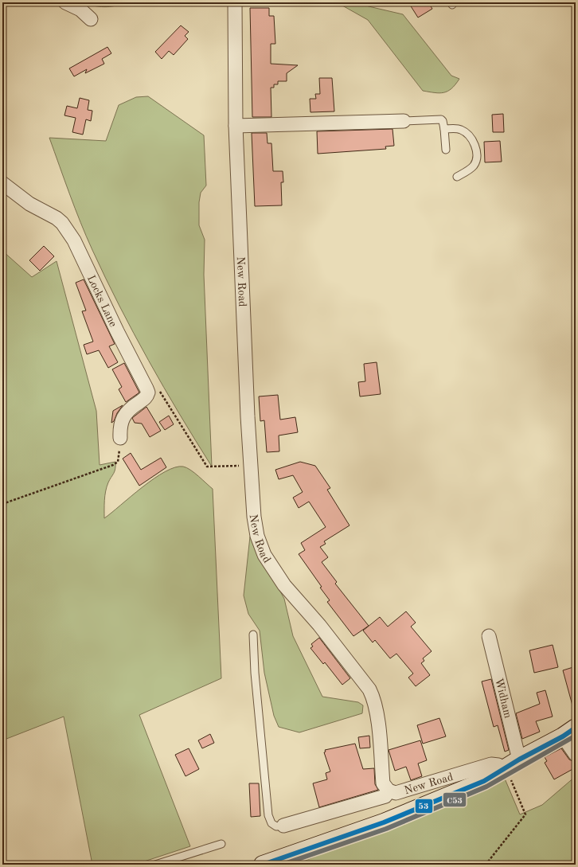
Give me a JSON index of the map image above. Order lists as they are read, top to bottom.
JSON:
{
  "streets": {
    "street": ["New Road", "Locks Lane", "Widham"]
  },
  "crossings": [
    ["New Road", "Widham"]
  ],
  "lines": ["transit line 53", "transit line C53"]
}
